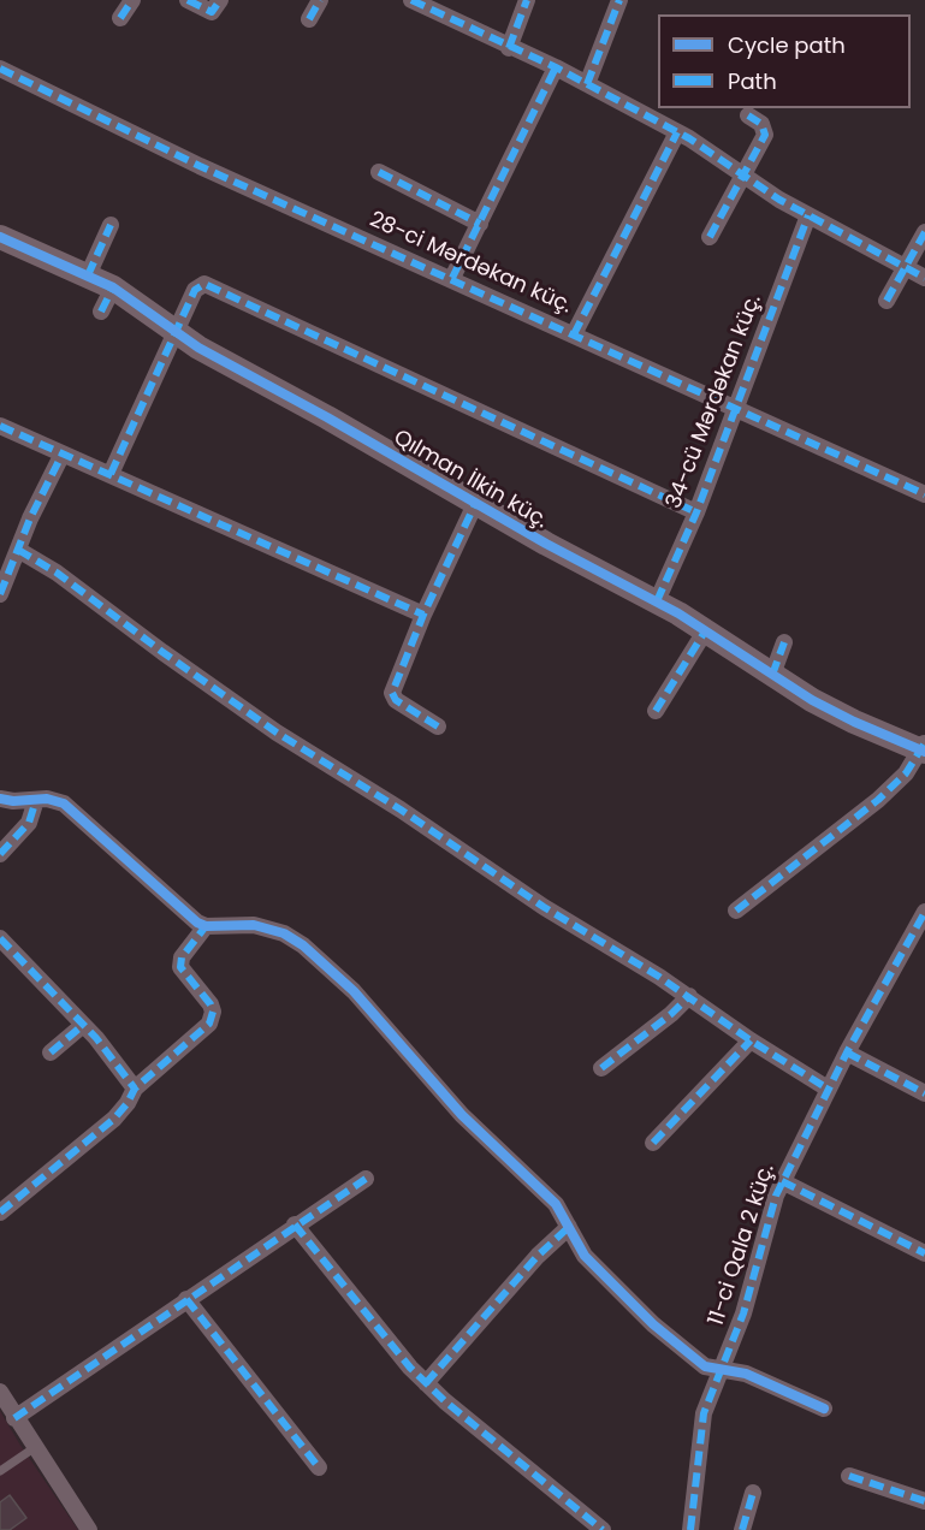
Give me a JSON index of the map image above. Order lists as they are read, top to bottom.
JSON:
{
  "streets": {
    "street": [
      "28-ci Mərdəkan küç.",
      "34-cü Mərdəkan küç.",
      "Qılman İlkin küç.",
      "11-ci Qala 2 küç."
    ]
  },
  "crossings": [
    ["28-ci Mərdəkan küç.", "34-cü Mərdəkan küç."],
    ["34-cü Mərdəkan küç.", "Qılman İlkin küç."]
  ],
  "legend": ["Cycle path", "Path"]
}
